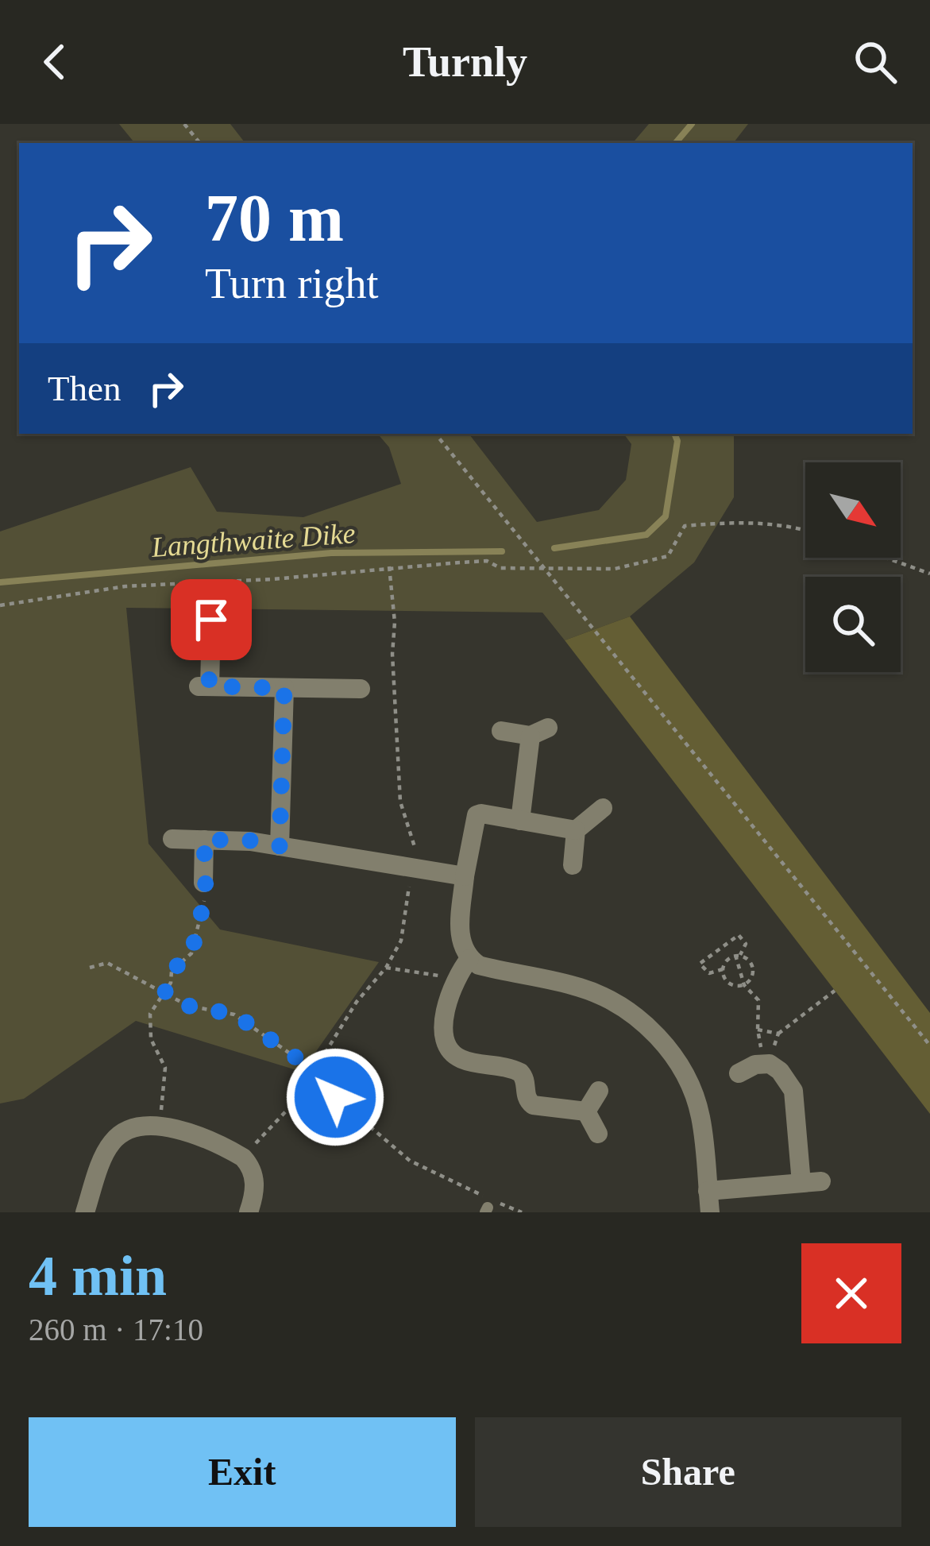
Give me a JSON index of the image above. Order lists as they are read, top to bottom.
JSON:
{
  "water": ["Langthwaite Dike"],
  "north": "bottom right",
  "page": {
    "header": "Turnly",
    "turn": ["70 m", "Turn right"],
    "then": "Then",
    "heading": ["4 min", "260 m · 17:10"],
    "buttons": ["Exit", "Share"]
  }
}
